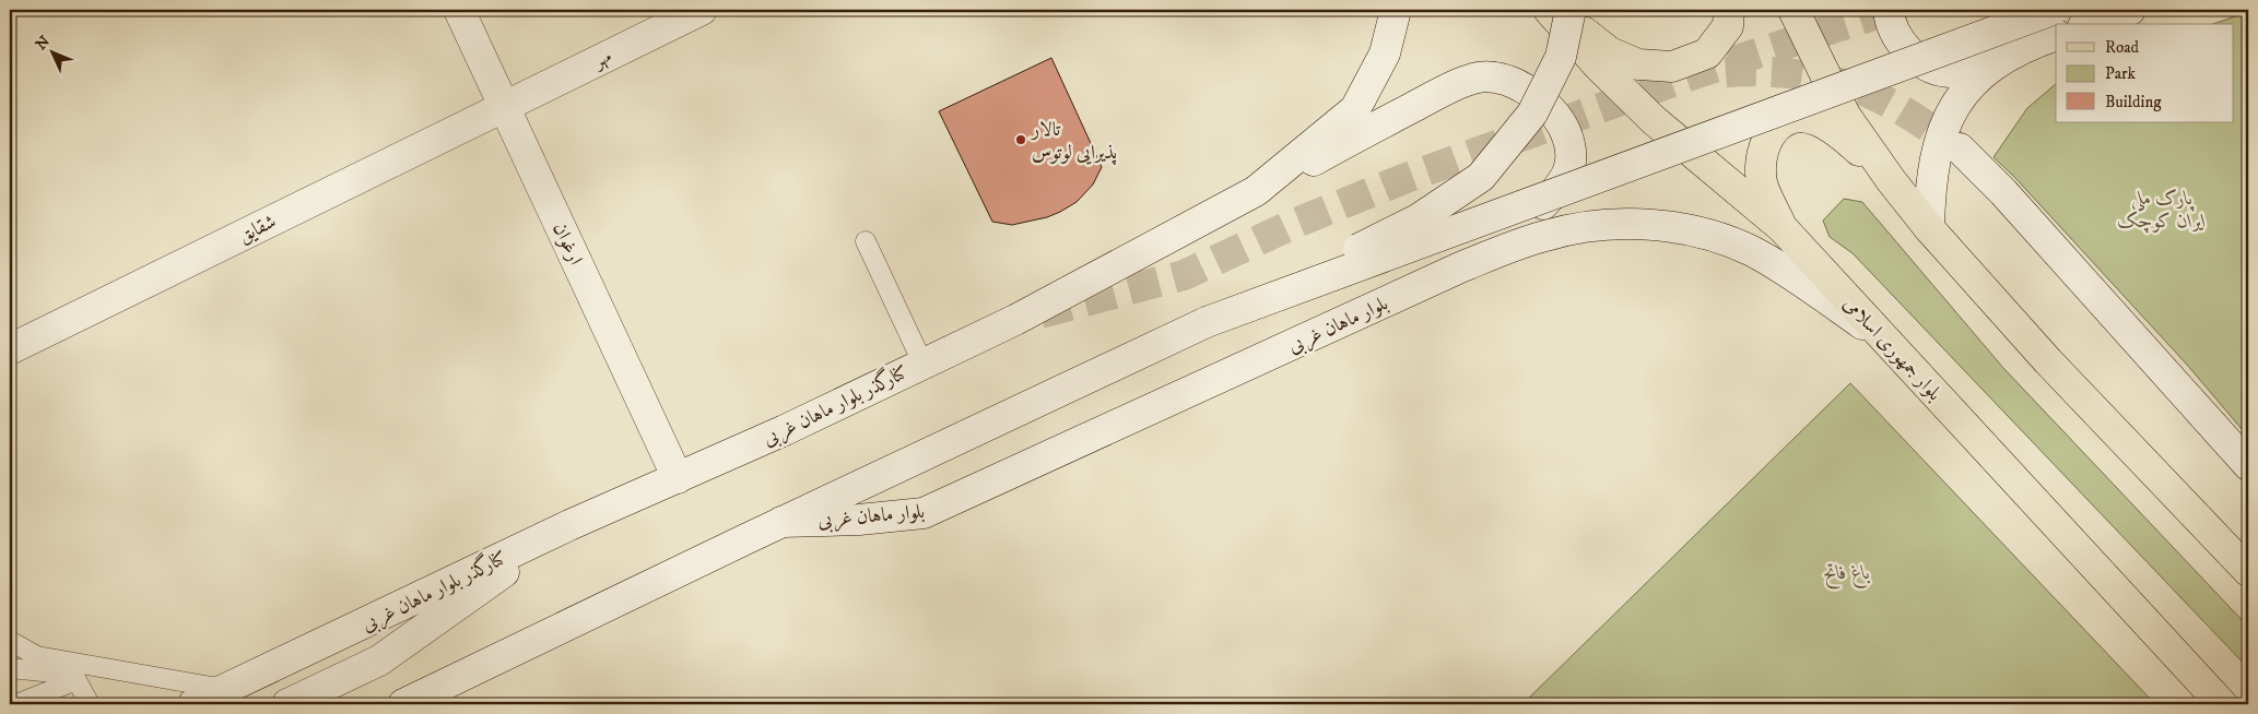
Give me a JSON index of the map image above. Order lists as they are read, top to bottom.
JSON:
{
  "streets": {
    "main road": [
      "مهر",
      "شقایق",
      "ارغوان",
      "بلوار ماهان غربی",
      "بلوار جمهوری اسلامی",
      "کنارگذر بلوار ماهان غربی"
    ]
  },
  "crossings": [
    ["مهر", "شقایق"],
    ["مهر", "ارغوان"],
    ["شقایق", "ارغوان"],
    ["ارغوان", "کنارگذر بلوار ماهان غربی"],
    ["بلوار ماهان غربی", "بلوار جمهوری اسلامی"]
  ],
  "parks": ["پارک ملی ایران کوچک", "باغ فاتح"],
  "places": ["تالار پذیرایی لوتوس"],
  "legend": ["Road", "Park", "Building"],
  "north": "top left"
}
